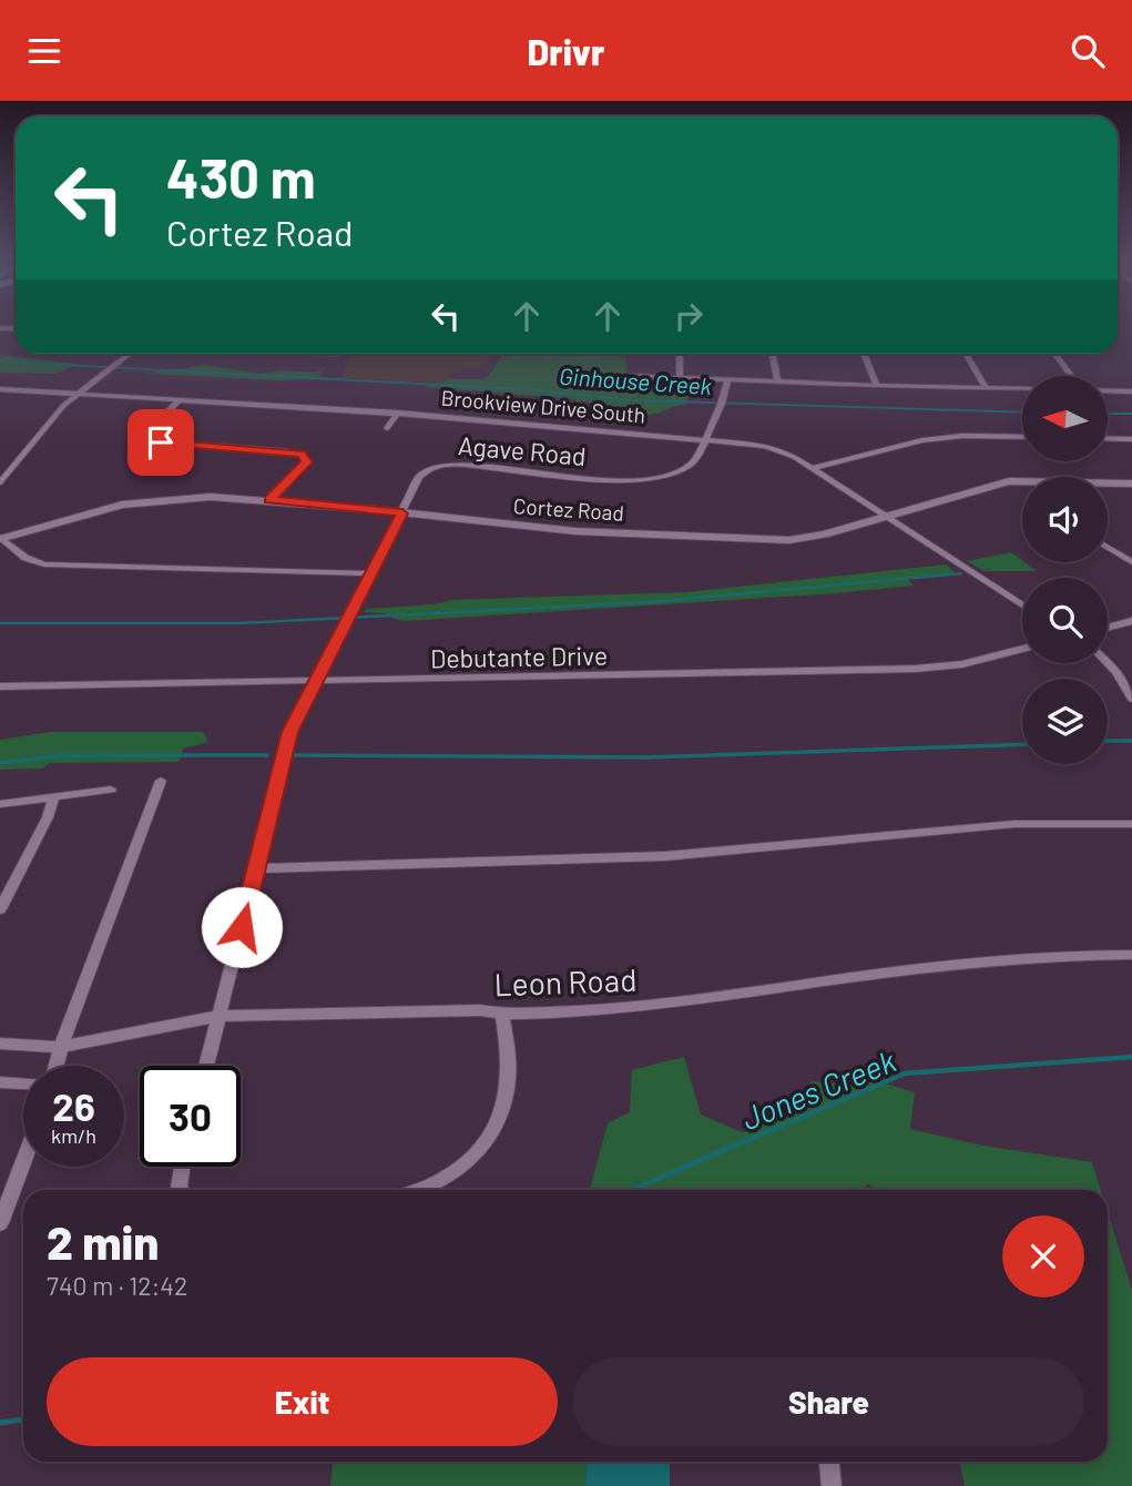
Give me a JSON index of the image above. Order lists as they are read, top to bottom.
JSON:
{
  "streets": {
    "street": [
      "Brookview Drive South",
      "Agave Road",
      "Cortez Road",
      "Debutante Drive",
      "Leon Road"
    ]
  },
  "crossings": [
    ["Brookview Drive South", "Agave Road"],
    ["Brookview Drive South", "Cortez Road"],
    ["Agave Road", "Cortez Road"],
    ["Agave Road", "Debutante Drive"],
    ["Agave Road", "Leon Road"]
  ],
  "water": ["Ginhouse Creek", "Jones Creek"],
  "north": "left",
  "page": {
    "header": "Drivr",
    "turn": ["430 m", "Cortez Road"],
    "speed": "26 km/h",
    "limit": "30",
    "heading": ["2 min", "740 m · 12:42"],
    "buttons": ["Exit", "Share"]
  }
}
